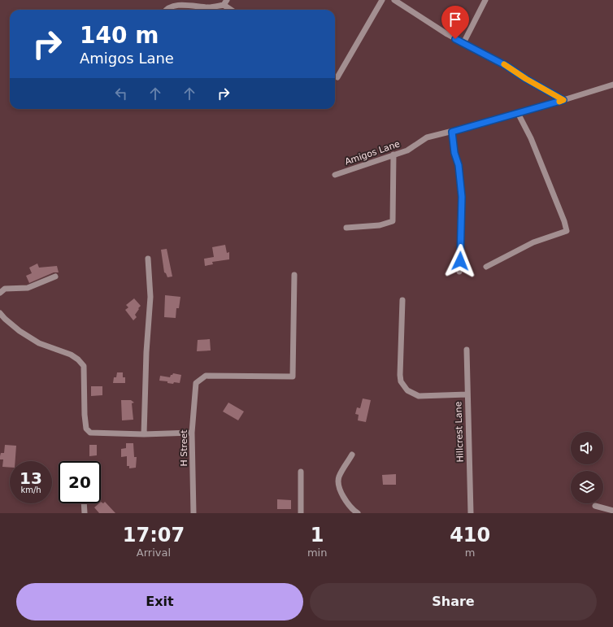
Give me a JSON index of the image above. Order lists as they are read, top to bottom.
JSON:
{
  "streets": {
    "street": ["Amigos Lane", "Hillcrest Lane", "H Street"]
  },
  "page": {
    "turn": ["140 m", "Amigos Lane"],
    "speed": "13 km/h",
    "limit": "20",
    "eta": [
      "17:07",
      "Arrival",
      "1",
      "min",
      "410",
      "m"
    ],
    "buttons": ["Exit", "Share"]
  }
}
